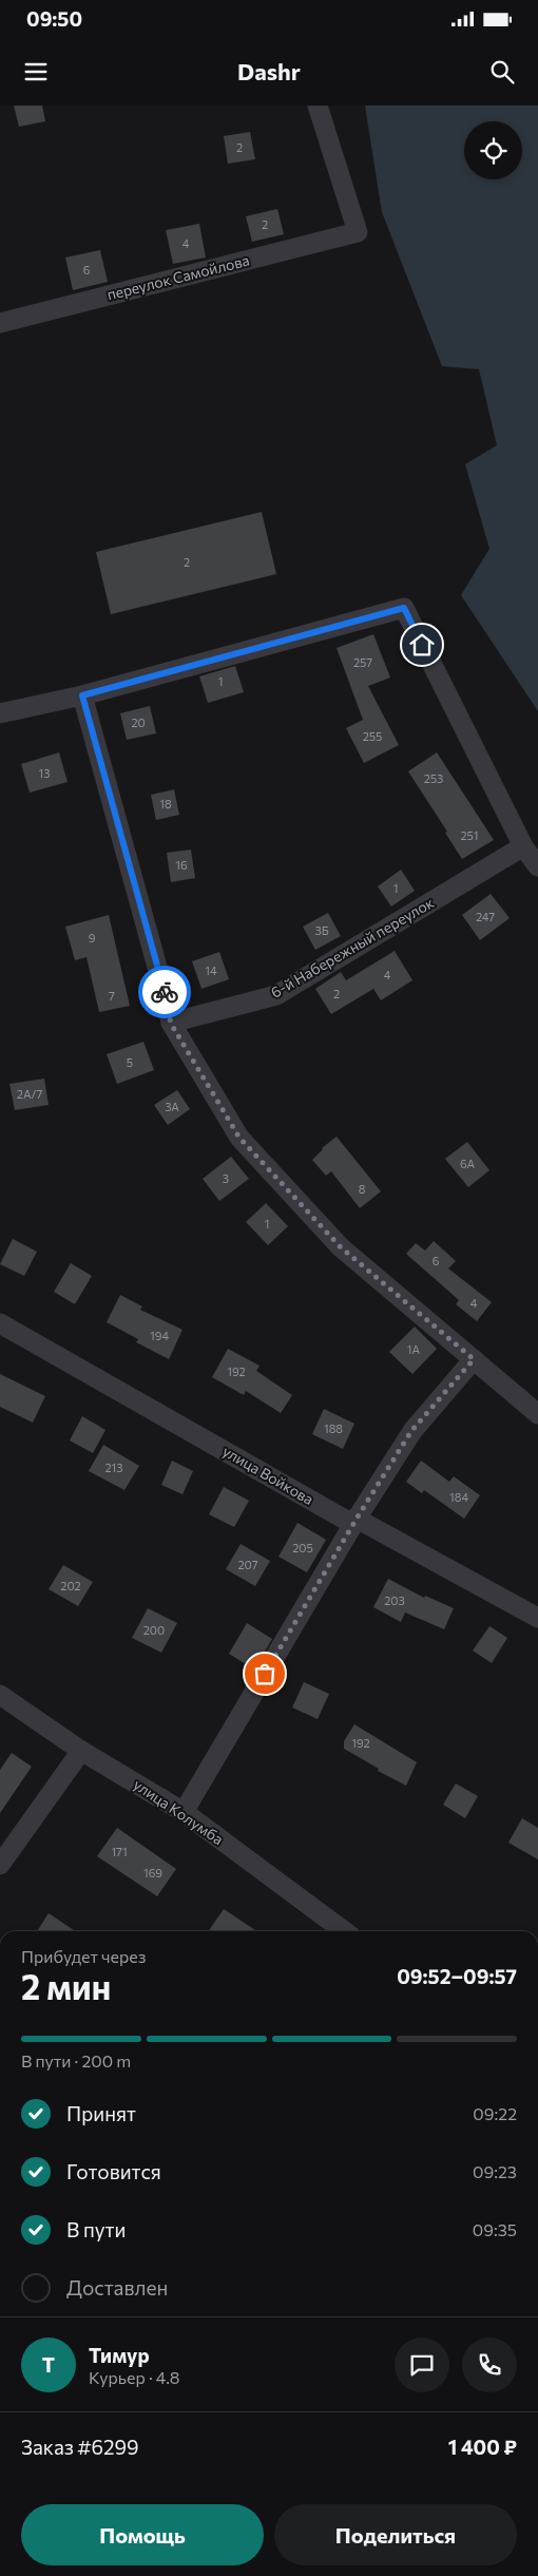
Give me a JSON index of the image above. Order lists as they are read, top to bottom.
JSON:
{
  "streets": {
    "street": [
      "переулок Самойлова",
      "6-й Набережный переулок",
      "улица Войкова",
      "улица Колумба"
    ]
  },
  "house_numbers": [
    "2",
    "2",
    "4",
    "6",
    "2",
    "257",
    "1",
    "20",
    "255",
    "13",
    "253",
    "18",
    "251",
    "16",
    "1",
    "247",
    "3Б",
    "9",
    "14",
    "4",
    "2",
    "7",
    "5",
    "2А/7",
    "3А",
    "6А",
    "3",
    "8",
    "1",
    "6",
    "4",
    "194",
    "1А",
    "192",
    "188",
    "213",
    "184",
    "205",
    "207",
    "202",
    "203",
    "200",
    "192",
    "171",
    "169"
  ],
  "page": {
    "status": "09:50",
    "header": "Dashr",
    "heading": ["2 мин", "Прибудет через", "09:52–09:57"],
    "panel": [
      "Тимур",
      "Курьер · 4.8",
      "Заказ #6299",
      "1 400 ₽"
    ],
    "bar": "В пути · 200 m",
    "list": [
      ["Принят", "09:22"],
      ["Готовится", "09:23"],
      ["В пути", "09:35"],
      "Доставлен"
    ],
    "round": "Т",
    "buttons": ["Помощь", "Поделиться"]
  }
}
